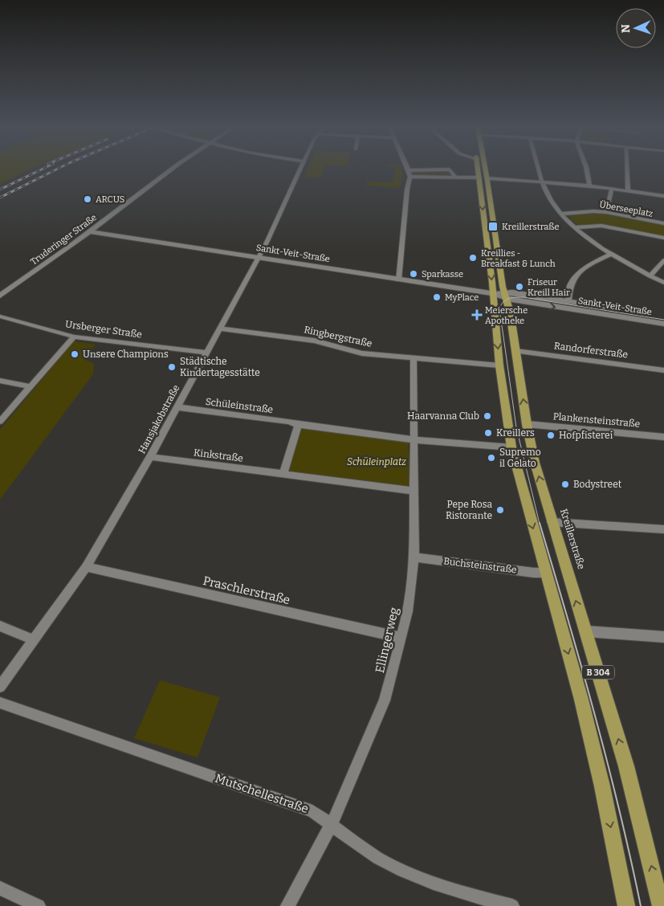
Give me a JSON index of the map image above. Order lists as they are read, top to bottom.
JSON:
{
  "streets": {
    "main road": ["Kreillerstraße", "B 304"],
    "street": [
      "Überseeplatz",
      "Truderinger Straße",
      "Sankt-Veit-Straße",
      "Ursberger Straße",
      "Ringbergstraße",
      "Randorferstraße",
      "Schüleinstraße",
      "Hansjakobstraße",
      "Plankensteinstraße",
      "Kinkstraße",
      "Buchsteinstraße",
      "Praschlerstraße",
      "Ellingerweg",
      "Mutschellestraße"
    ]
  },
  "crossings": [
    ["Truderinger Straße", "Sankt-Veit-Straße"],
    ["Sankt-Veit-Straße", "Hansjakobstraße"],
    ["Sankt-Veit-Straße", "Kreillerstraße"],
    ["Ursberger Straße", "Hansjakobstraße"],
    ["Ringbergstraße", "Hansjakobstraße"],
    ["Ringbergstraße", "Kreillerstraße"],
    ["Ringbergstraße", "Ellingerweg"],
    ["Randorferstraße", "Kreillerstraße"],
    ["Schüleinstraße", "Hansjakobstraße"],
    ["Hansjakobstraße", "Kinkstraße"],
    ["Hansjakobstraße", "Praschlerstraße"],
    ["Plankensteinstraße", "Kreillerstraße"],
    ["Kreillerstraße", "Buchsteinstraße"],
    ["Buchsteinstraße", "Ellingerweg"],
    ["Praschlerstraße", "Ellingerweg"],
    ["Ellingerweg", "Mutschellestraße"]
  ],
  "parks": ["Schüleinplatz"],
  "places": {
    "other": [
      "ARCUS",
      "Kreillies - Breakfast & Lunch",
      "Sparkasse",
      "Friseur Kreill Hair",
      "MyPlace",
      "Unsere Champions",
      "Städtische Kindertagesstätte",
      "Haarvanna Club",
      "Kreillers",
      "Hofpfisterei",
      "Supremo il Gelato",
      "Bodystreet",
      "Pepe Rosa Ristorante"
    ],
    "transit": ["Kreillerstraße"],
    "health": ["Meiersche Apotheke"]
  },
  "north": "left"
}
